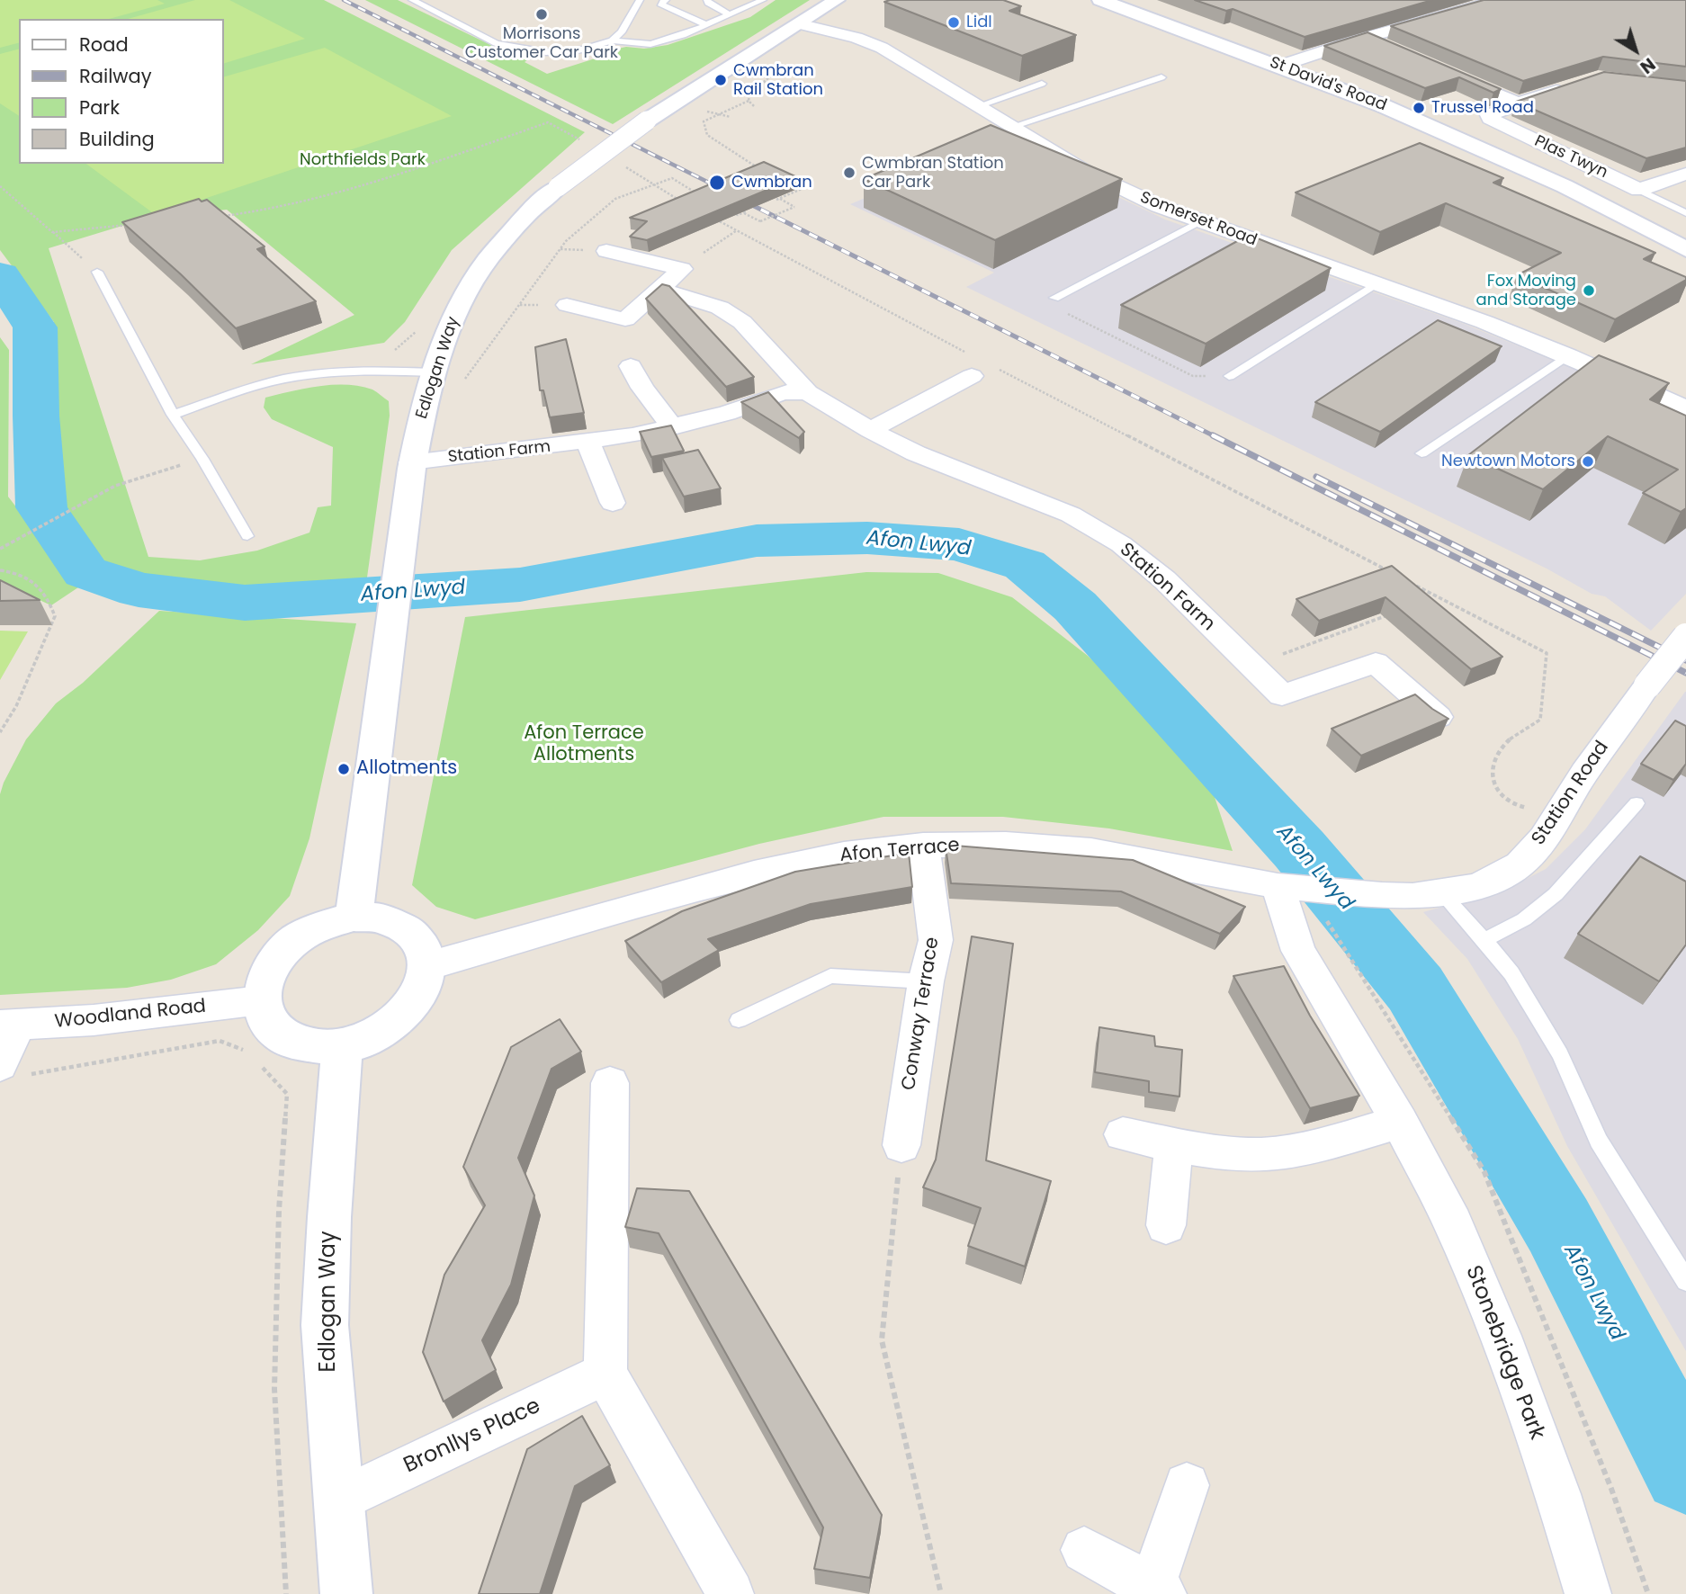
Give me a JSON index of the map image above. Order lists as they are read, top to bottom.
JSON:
{
  "streets": {
    "street": [
      "St David's Road",
      "Plas Twyn",
      "Somerset Road",
      "Edlogan Way",
      "Station Farm",
      "Station Road",
      "Afon Terrace",
      "Conway Terrace",
      "Woodland Road",
      "Stonebridge Park",
      "Bronllys Place"
    ]
  },
  "crossings": [
    ["Somerset Road", "Edlogan Way"],
    ["Edlogan Way", "Station Farm"],
    ["Edlogan Way", "Afon Terrace"],
    ["Edlogan Way", "Woodland Road"],
    ["Edlogan Way", "Bronllys Place"],
    ["Station Road", "Afon Terrace"],
    ["Afon Terrace", "Conway Terrace"],
    ["Afon Terrace", "Woodland Road"],
    ["Afon Terrace", "Stonebridge Park"]
  ],
  "water": ["Afon Lwyd"],
  "parks": ["Northfields Park", "Afon Terrace Allotments"],
  "places": [
    "Morrisons Customer Car Park",
    "Lidl",
    "Cwmbran Rail Station",
    "Trussel Road",
    "Cwmbran Station Car Park",
    "Cwmbran",
    "Fox Moving and Storage",
    "Newtown Motors",
    "Allotments"
  ],
  "legend": [
    "Road",
    "Railway",
    "Park",
    "Building"
  ],
  "north": "bottom right"
}
